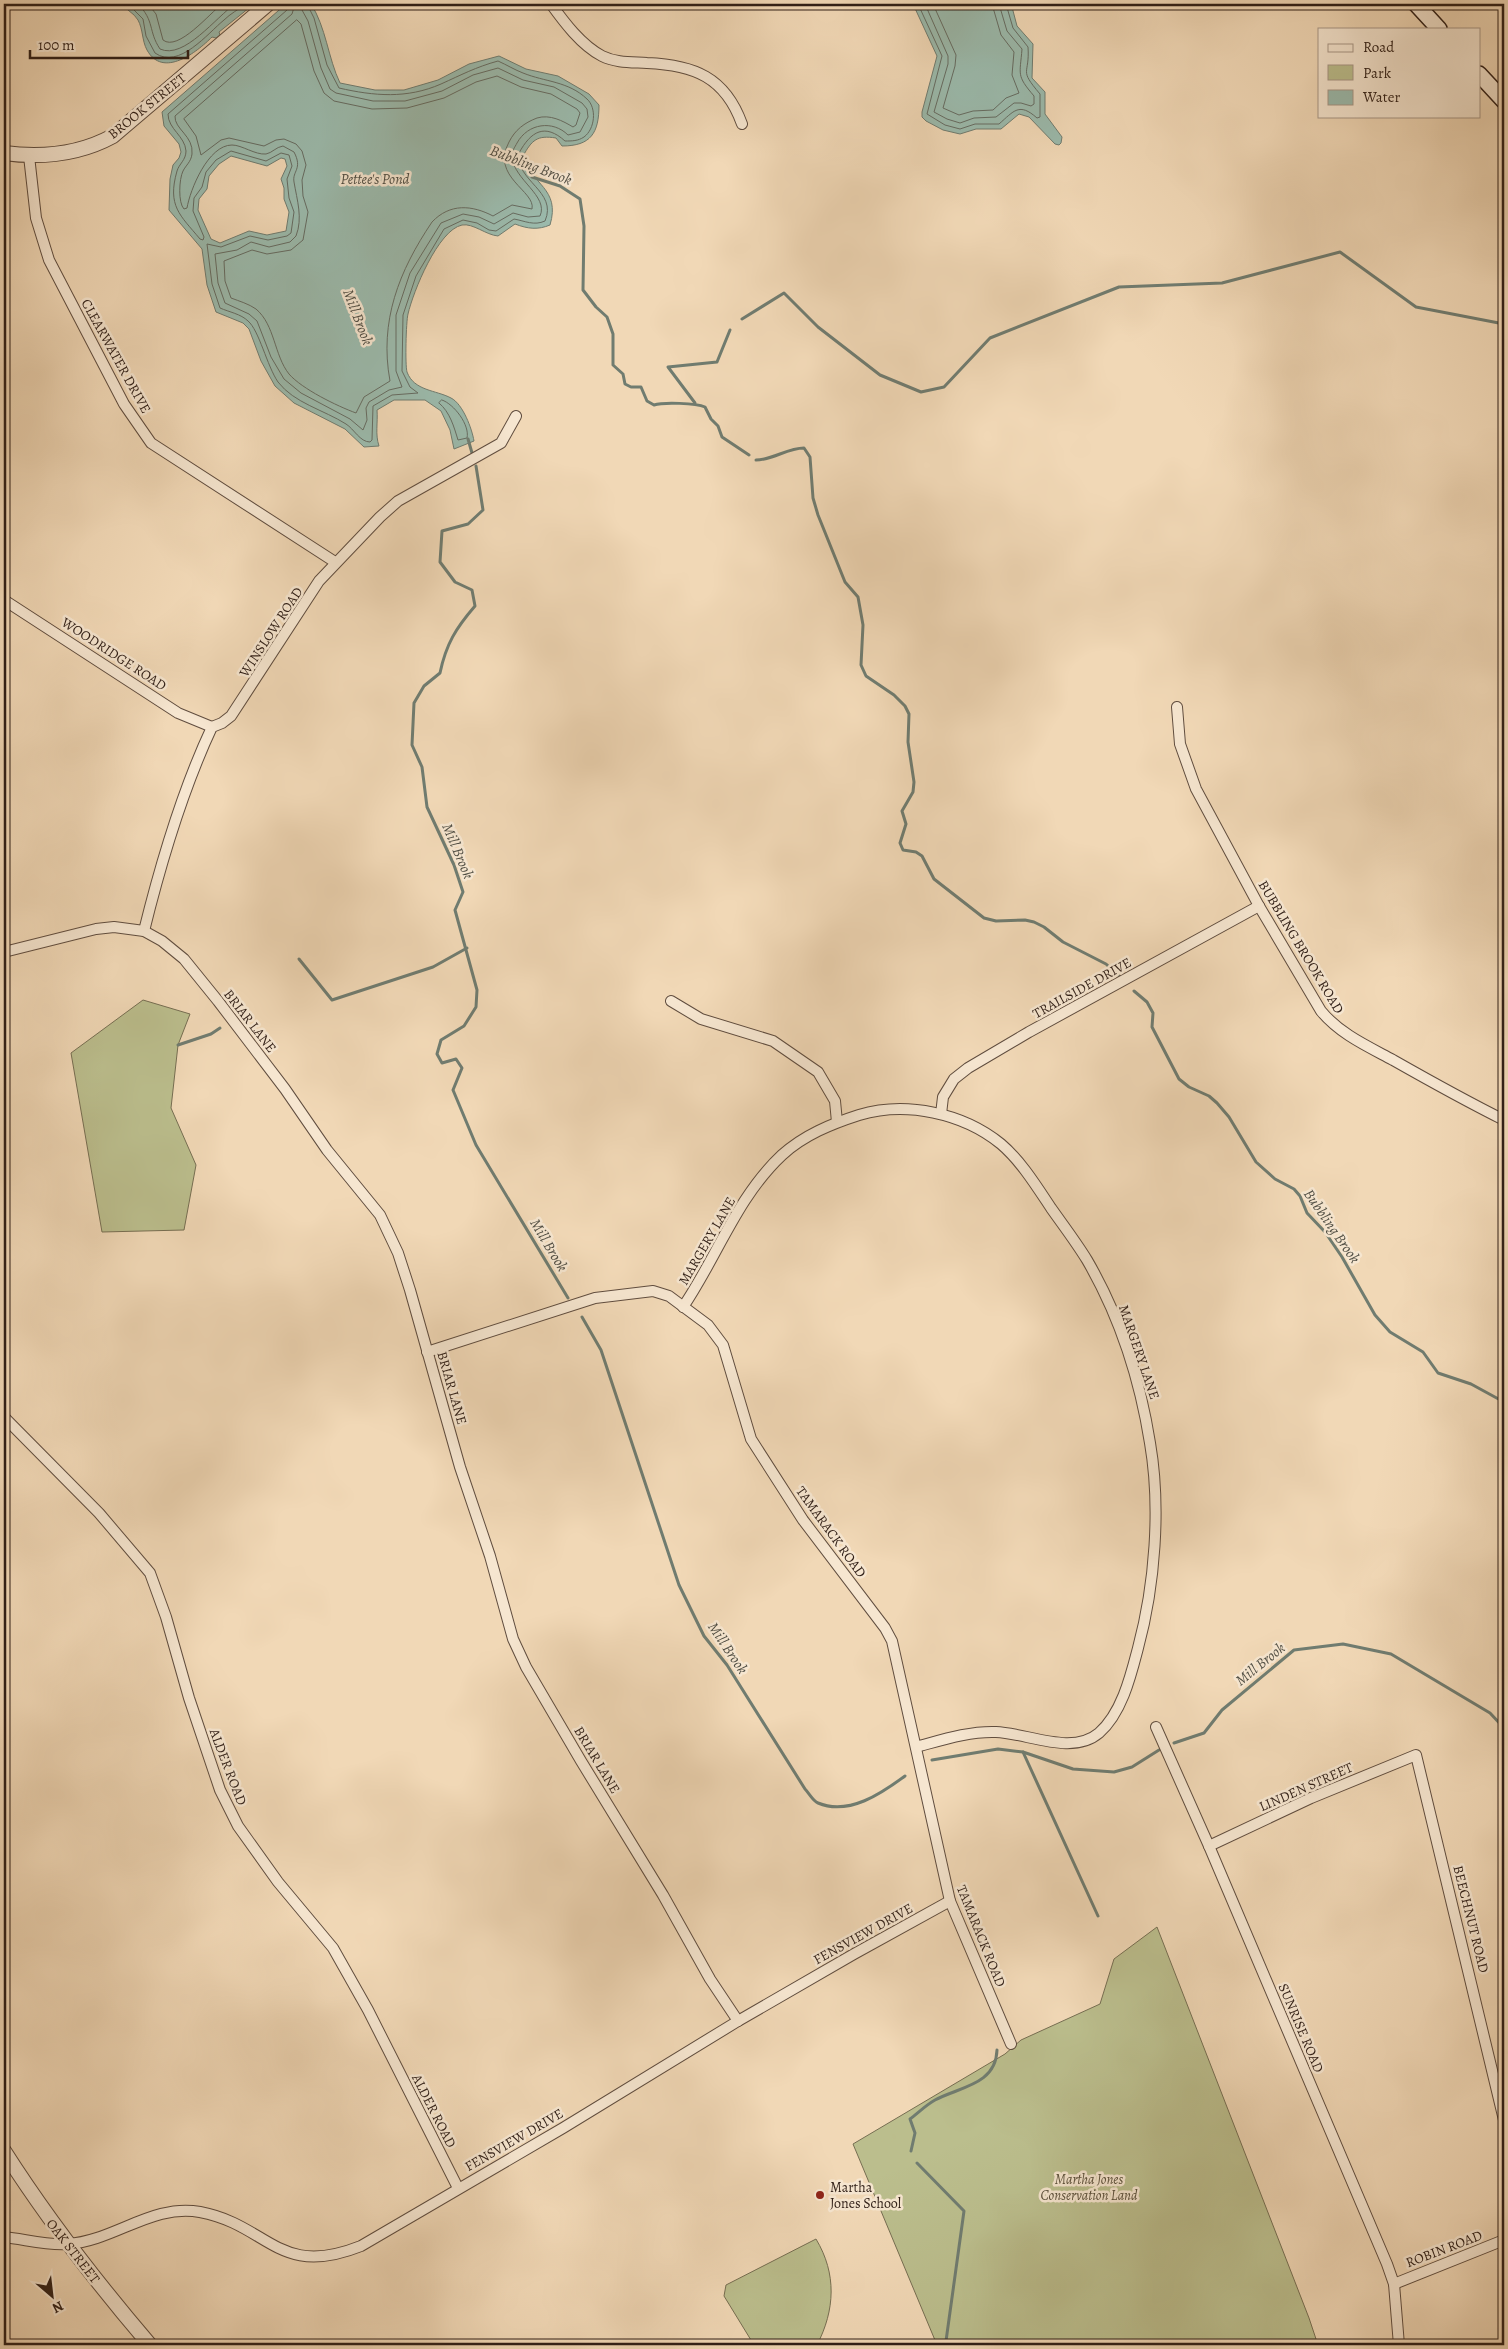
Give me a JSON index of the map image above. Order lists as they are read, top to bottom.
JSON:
{
  "streets": {
    "street": [
      "BROOK STREET",
      "CLEARWATER DRIVE",
      "WINSLOW ROAD",
      "WOODRIDGE ROAD",
      "BUBBLING BROOK ROAD",
      "TRAILSIDE DRIVE",
      "BRIAR LANE",
      "MARGERY LANE",
      "TAMARACK ROAD",
      "ALDER ROAD",
      "LINDEN STREET",
      "BEECHNUT ROAD",
      "FENSVIEW DRIVE",
      "SUNRISE ROAD",
      "ROBIN ROAD",
      "OAK STREET"
    ]
  },
  "crossings": [
    ["BROOK STREET", "CLEARWATER DRIVE"],
    ["CLEARWATER DRIVE", "WINSLOW ROAD"],
    ["WINSLOW ROAD", "WOODRIDGE ROAD"],
    ["BUBBLING BROOK ROAD", "TRAILSIDE DRIVE"],
    ["TRAILSIDE DRIVE", "MARGERY LANE"],
    ["BRIAR LANE", "TAMARACK ROAD"],
    ["BRIAR LANE", "FENSVIEW DRIVE"],
    ["MARGERY LANE", "TAMARACK ROAD"],
    ["TAMARACK ROAD", "FENSVIEW DRIVE"],
    ["ALDER ROAD", "FENSVIEW DRIVE"],
    ["LINDEN STREET", "BEECHNUT ROAD"],
    ["LINDEN STREET", "SUNRISE ROAD"],
    ["FENSVIEW DRIVE", "OAK STREET"],
    ["SUNRISE ROAD", "ROBIN ROAD"]
  ],
  "water": ["Bubbling Brook", "Pettee's Pond", "Mill Brook"],
  "parks": ["Martha Jones Conservation Land"],
  "places": ["Martha Jones School"],
  "legend": ["Road", "Park", "Water"],
  "scale_bar": "100 m",
  "north": "bottom right"
}
